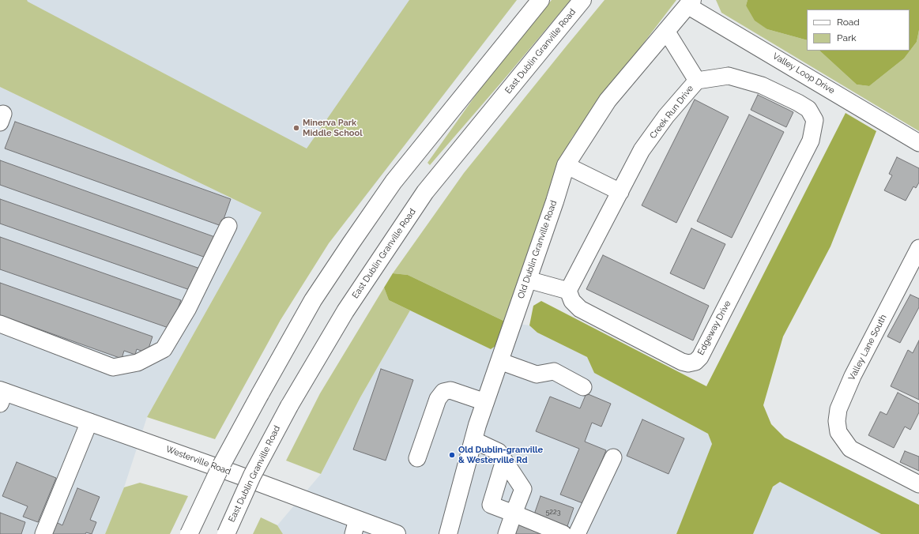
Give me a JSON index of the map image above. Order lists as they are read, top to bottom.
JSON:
{
  "streets": {
    "main road": ["East Dublin Granville Road", "Old Dublin Granville Road", "Westerville Road"],
    "street": [
      "Valley Loop Drive",
      "Creek Run Drive",
      "Edgeway Drive",
      "Valley Lane South"
    ]
  },
  "crossings": [
    ["Valley Loop Drive", "Old Dublin Granville Road"],
    ["Creek Run Drive", "Edgeway Drive"]
  ],
  "places": ["Minerva Park Middle School", "Old Dublin-granville & Westerville Rd"],
  "house_numbers": ["5223"],
  "legend": ["Road", "Park"]
}
